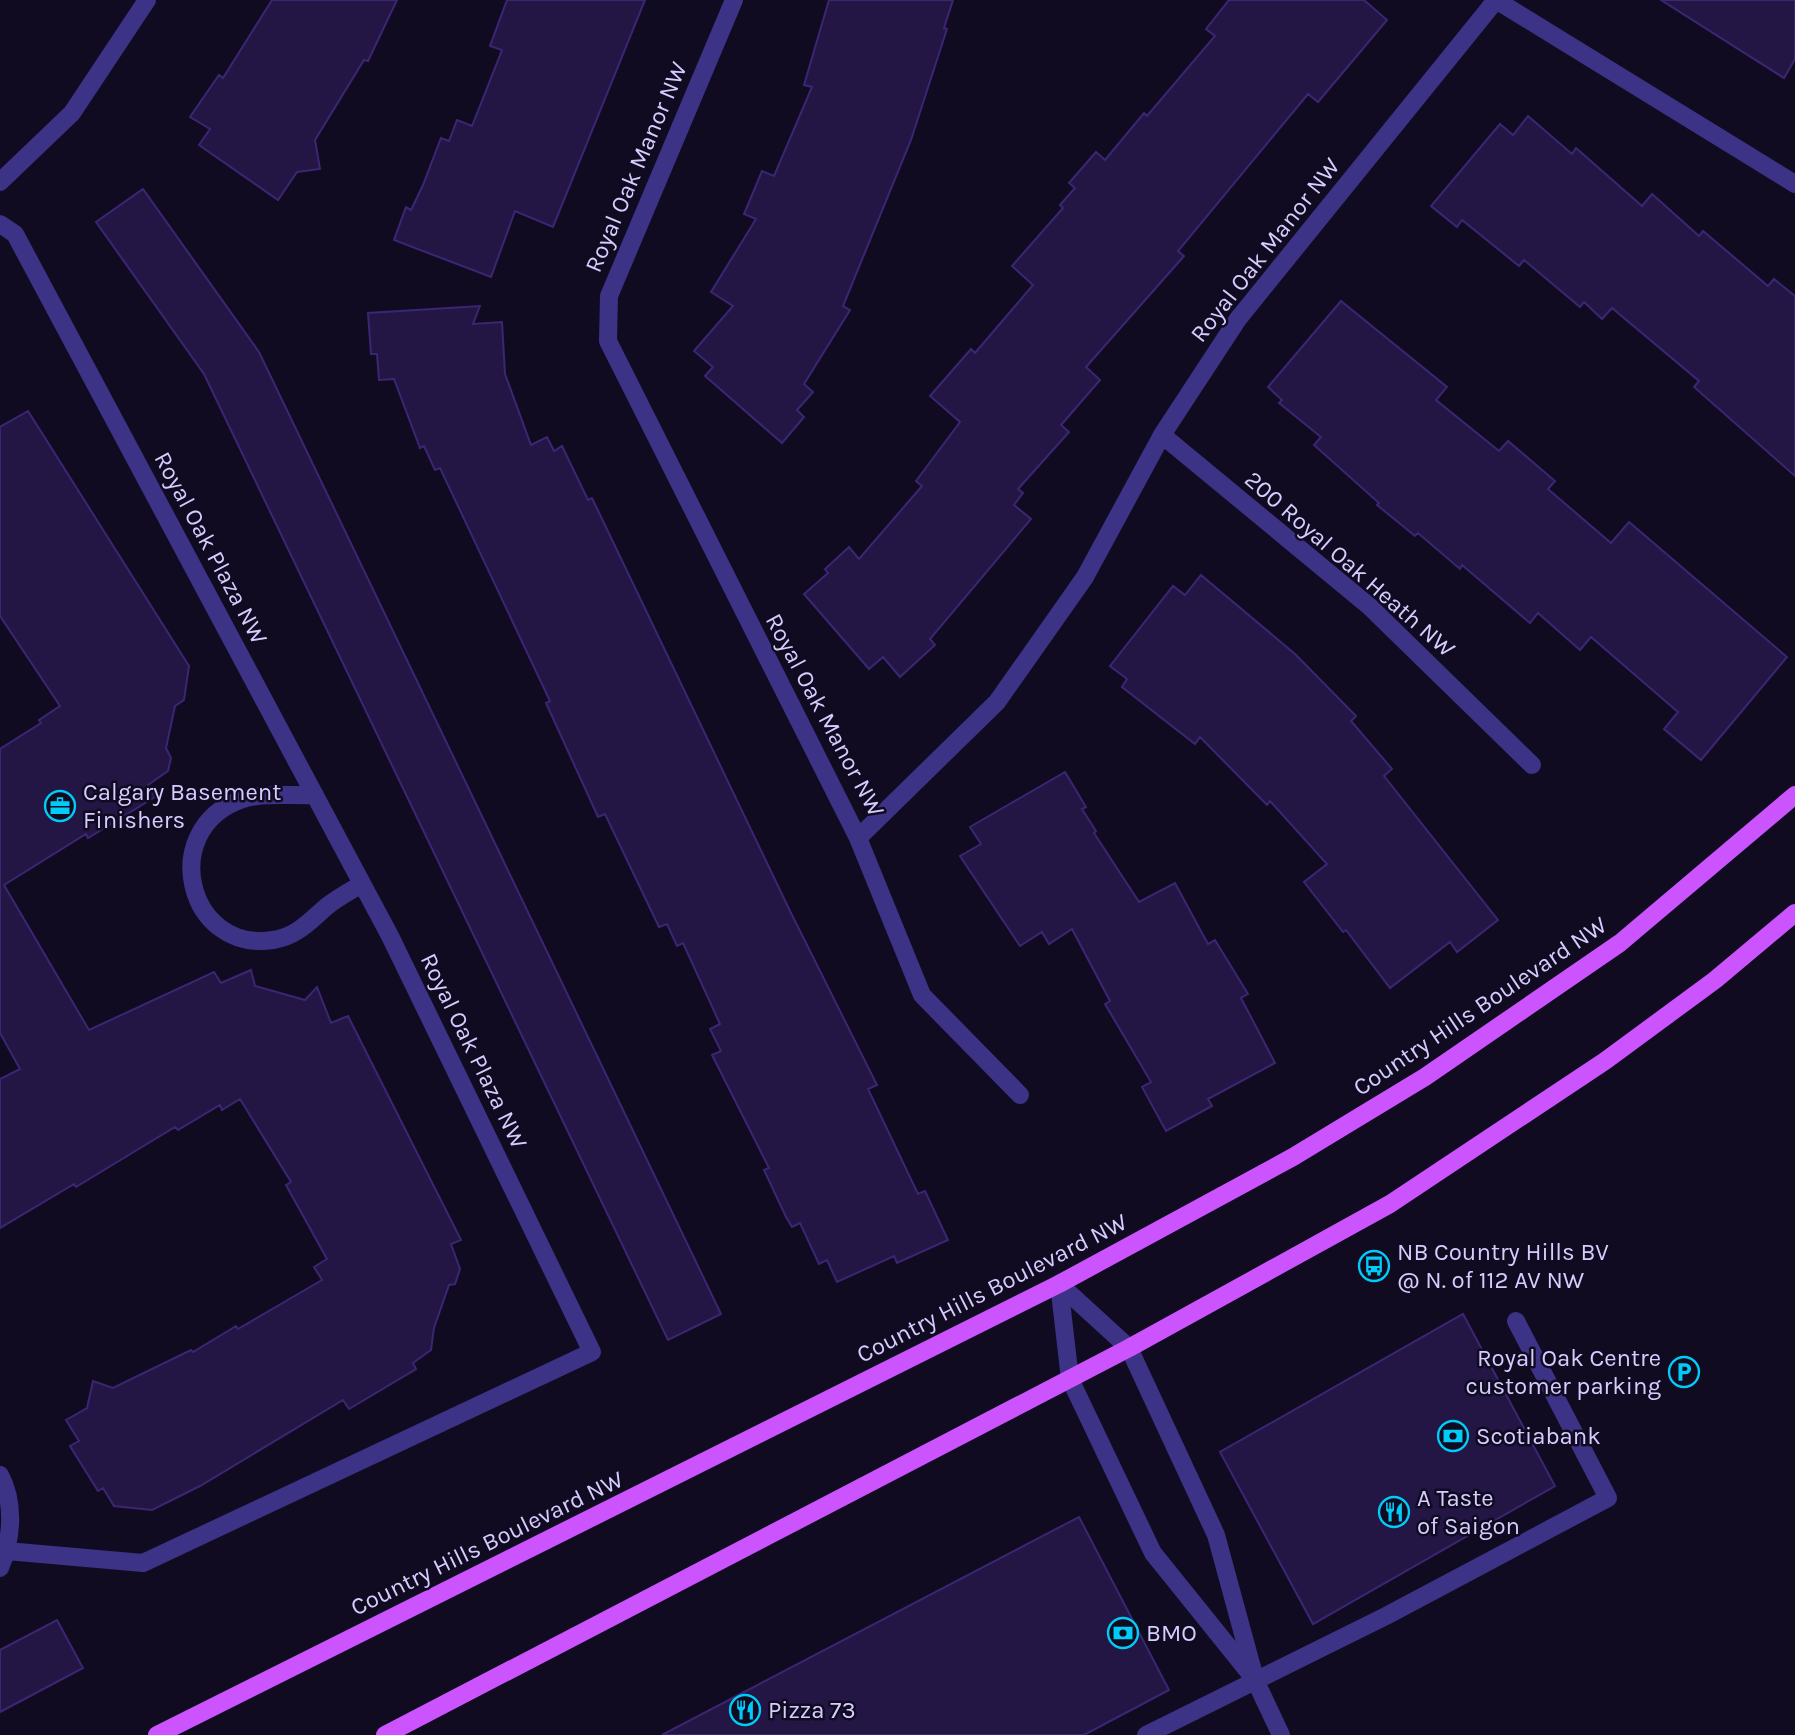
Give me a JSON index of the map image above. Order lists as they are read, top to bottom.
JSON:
{
  "streets": {
    "main road": ["Country Hills Boulevard NW"],
    "street": ["Royal Oak Manor NW", "Royal Oak Plaza NW", "200 Royal Oak Heath NW"]
  },
  "crossings": [
    ["Royal Oak Manor NW", "200 Royal Oak Heath NW"]
  ],
  "places": {
    "office": ["Calgary Basement Finishers"],
    "bus stop": ["NB Country Hills BV @ N. of 112 AV NW"],
    "parking": ["Royal Oak Centre customer parking"],
    "bank": ["Scotiabank", "BMO"],
    "restaurant": ["A Taste of Saigon", "Pizza 73"]
  }
}
